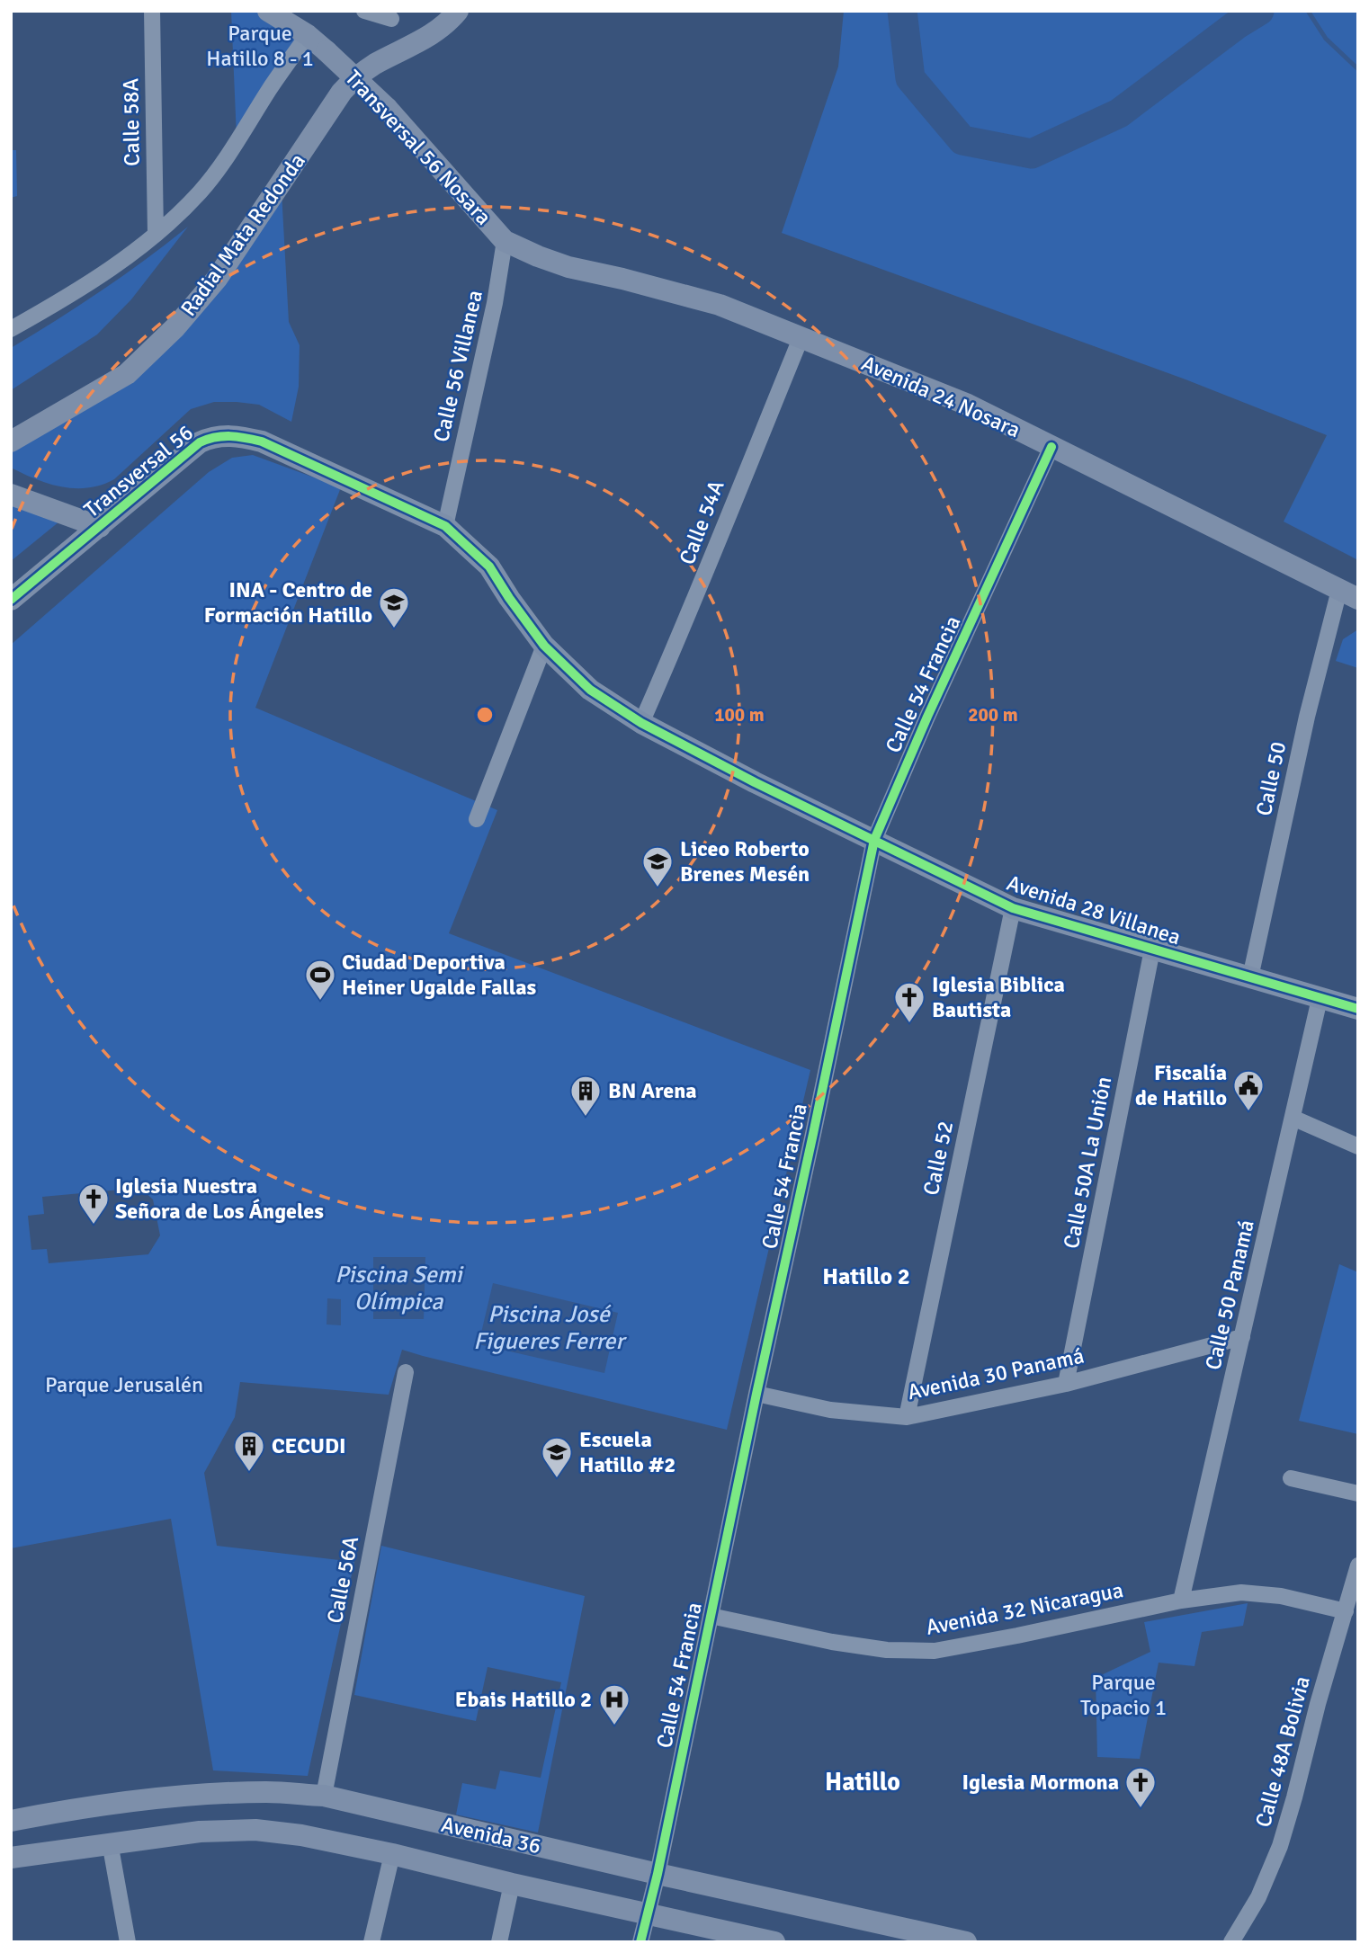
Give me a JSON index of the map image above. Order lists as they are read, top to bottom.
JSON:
{
  "streets": {
    "street": [
      "Calle 58A",
      "Transversal 56 Nosara",
      "Radial Mata Redonda",
      "Calle 56 Villanea",
      "Avenida 24 Nosara",
      "Transversal 56",
      "Calle 54A",
      "Calle 54 Francia",
      "Calle 50",
      "Avenida 28 Villanea",
      "Calle 52",
      "Calle 50A La Unión",
      "Calle 50 Panamá",
      "Avenida 30 Panamá",
      "Calle 56A",
      "Avenida 32 Nicaragua",
      "Calle 48A Bolivia",
      "Avenida 36"
    ]
  },
  "crossings": [
    ["Transversal 56 Nosara", "Calle 56 Villanea"],
    ["Transversal 56 Nosara", "Avenida 24 Nosara"],
    ["Calle 56 Villanea", "Avenida 24 Nosara"],
    ["Calle 56 Villanea", "Transversal 56"],
    ["Calle 56 Villanea", "Avenida 28 Villanea"],
    ["Avenida 24 Nosara", "Calle 54A"],
    ["Avenida 24 Nosara", "Calle 54 Francia"],
    ["Avenida 24 Nosara", "Calle 50"],
    ["Transversal 56", "Avenida 28 Villanea"],
    ["Calle 54A", "Avenida 28 Villanea"],
    ["Calle 54 Francia", "Avenida 28 Villanea"],
    ["Calle 54 Francia", "Avenida 30 Panamá"],
    ["Calle 54 Francia", "Avenida 32 Nicaragua"],
    ["Calle 54 Francia", "Avenida 36"],
    ["Calle 50", "Avenida 28 Villanea"],
    ["Avenida 28 Villanea", "Calle 52"],
    ["Avenida 28 Villanea", "Calle 50A La Unión"],
    ["Avenida 28 Villanea", "Calle 50 Panamá"],
    ["Calle 52", "Avenida 30 Panamá"],
    ["Calle 50A La Unión", "Avenida 30 Panamá"],
    ["Calle 50 Panamá", "Avenida 30 Panamá"],
    ["Calle 50 Panamá", "Avenida 32 Nicaragua"],
    ["Calle 56A", "Avenida 36"],
    ["Avenida 32 Nicaragua", "Calle 48A Bolivia"]
  ],
  "districts": ["Hatillo 2", "Hatillo"],
  "water": ["Piscina Semi Olímpica", "Piscina José Figueres Ferrer"],
  "parks": ["Parque Hatillo 8 - 1", "Parque Jerusalén", "Parque Topacio 1"],
  "places": {
    "school or university": ["INA - Centro de Formación Hatillo", "Liceo Roberto Brenes Mesén", "Escuela Hatillo #2"],
    "sports": ["Ciudad Deportiva Heiner Ugalde Fallas"],
    "church": ["Iglesia Biblica Bautista", "Iglesia Nuestra Señora de Los Ángeles", "Iglesia Mormona"],
    "public building": ["Fiscalía de Hatillo"],
    "building": ["BN Arena", "CECUDI"],
    "hospital": ["Ebais Hatillo 2"]
  },
  "rings": ["100 m", "200 m"]
}
